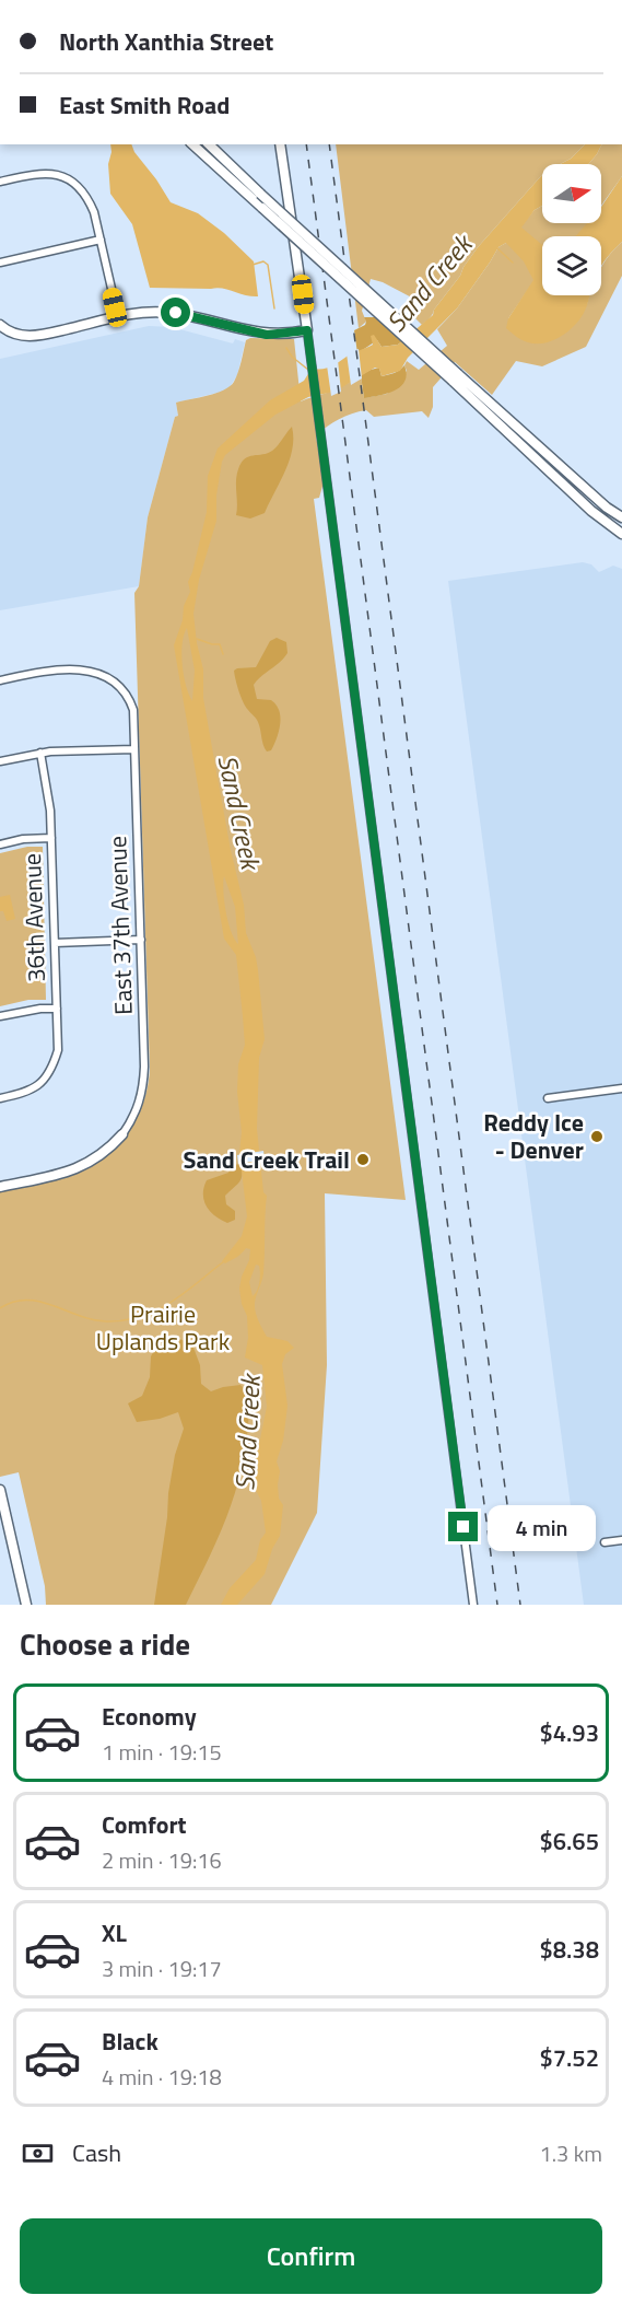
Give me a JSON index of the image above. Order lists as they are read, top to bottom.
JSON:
{
  "streets": {
    "street": ["36th Avenue", "East 37th Avenue"]
  },
  "water": ["Sand Creek"],
  "parks": ["Prairie Uplands Park"],
  "places": ["Reddy Ice - Denver", "Sand Creek Trail"],
  "north": "right",
  "page": {
    "banner": ["North Xanthia Street", "East Smith Road"],
    "bubble": "4 min",
    "heading": "Choose a ride",
    "list": [
      {
        "name": "Economy",
        "note": "1 min · 19:15",
        "value": "$4.93"
      },
      {
        "name": "Comfort",
        "note": "2 min · 19:16",
        "value": "$6.65"
      },
      {
        "name": "XL",
        "note": "3 min · 19:17",
        "value": "$8.38"
      },
      {
        "name": "Black",
        "note": "4 min · 19:18",
        "value": "$7.52"
      }
    ],
    "pay": ["Cash", "1.3 km"],
    "buttons": "Confirm"
  }
}
